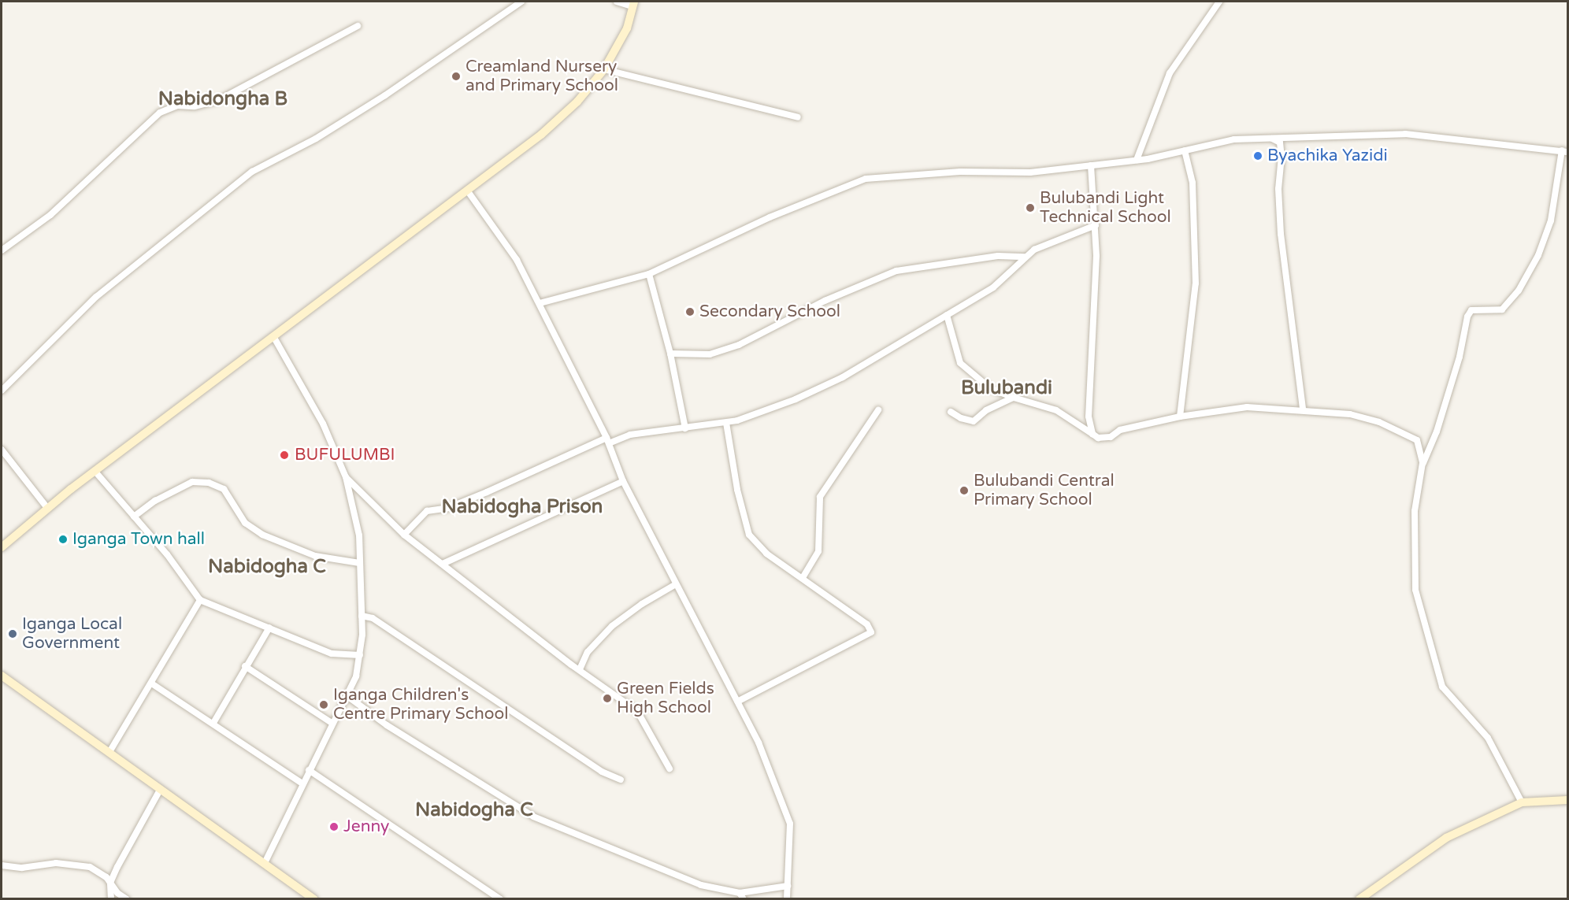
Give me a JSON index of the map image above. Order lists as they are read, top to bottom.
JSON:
{
  "districts": [
    "Nabidongha B",
    "Bulubandi",
    "Nabidogha Prison",
    "Nabidogha C",
    "Nabidogha C"
  ],
  "places": [
    "Creamland Nursery and Primary School",
    "Byachika Yazidi",
    "Bulubandi Light Technical School",
    "Secondary School",
    "BUFULUMBI",
    "Bulubandi Central Primary School",
    "Iganga Town hall",
    "Iganga Local Government",
    "Green Fields High School",
    "Iganga Children's Centre Primary School",
    "Jenny"
  ]
}
